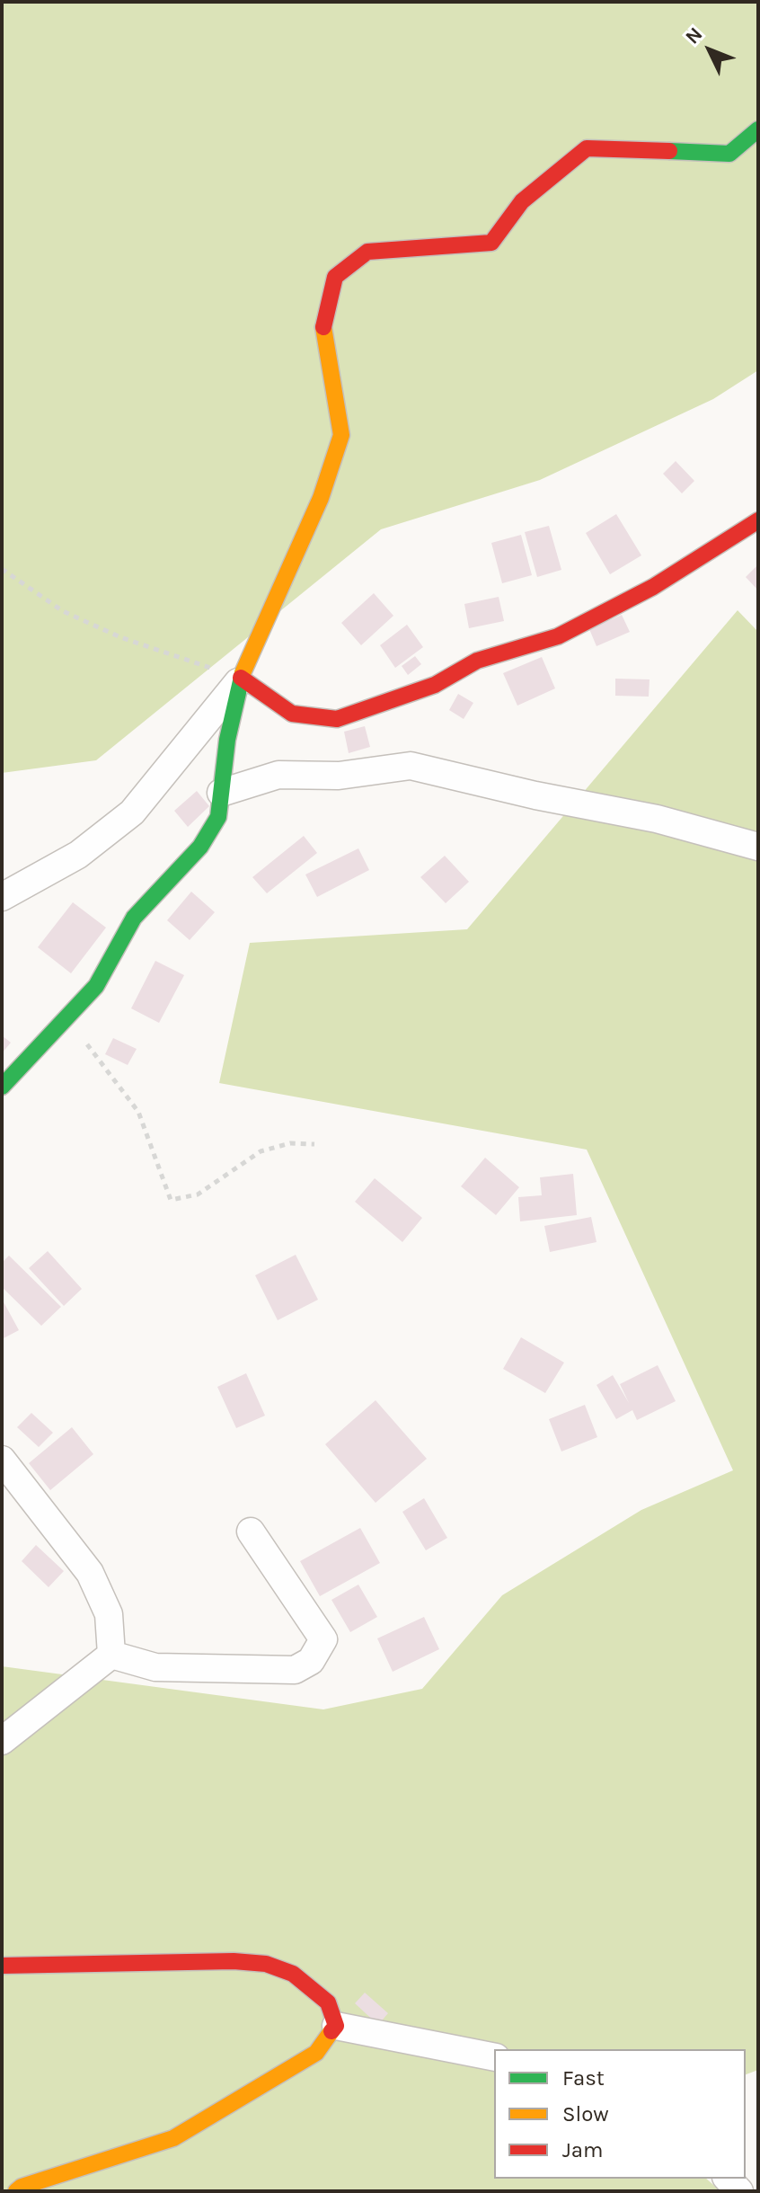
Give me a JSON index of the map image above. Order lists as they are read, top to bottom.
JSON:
{
  "legend": ["Fast", "Slow", "Jam"],
  "north": "top left"
}
